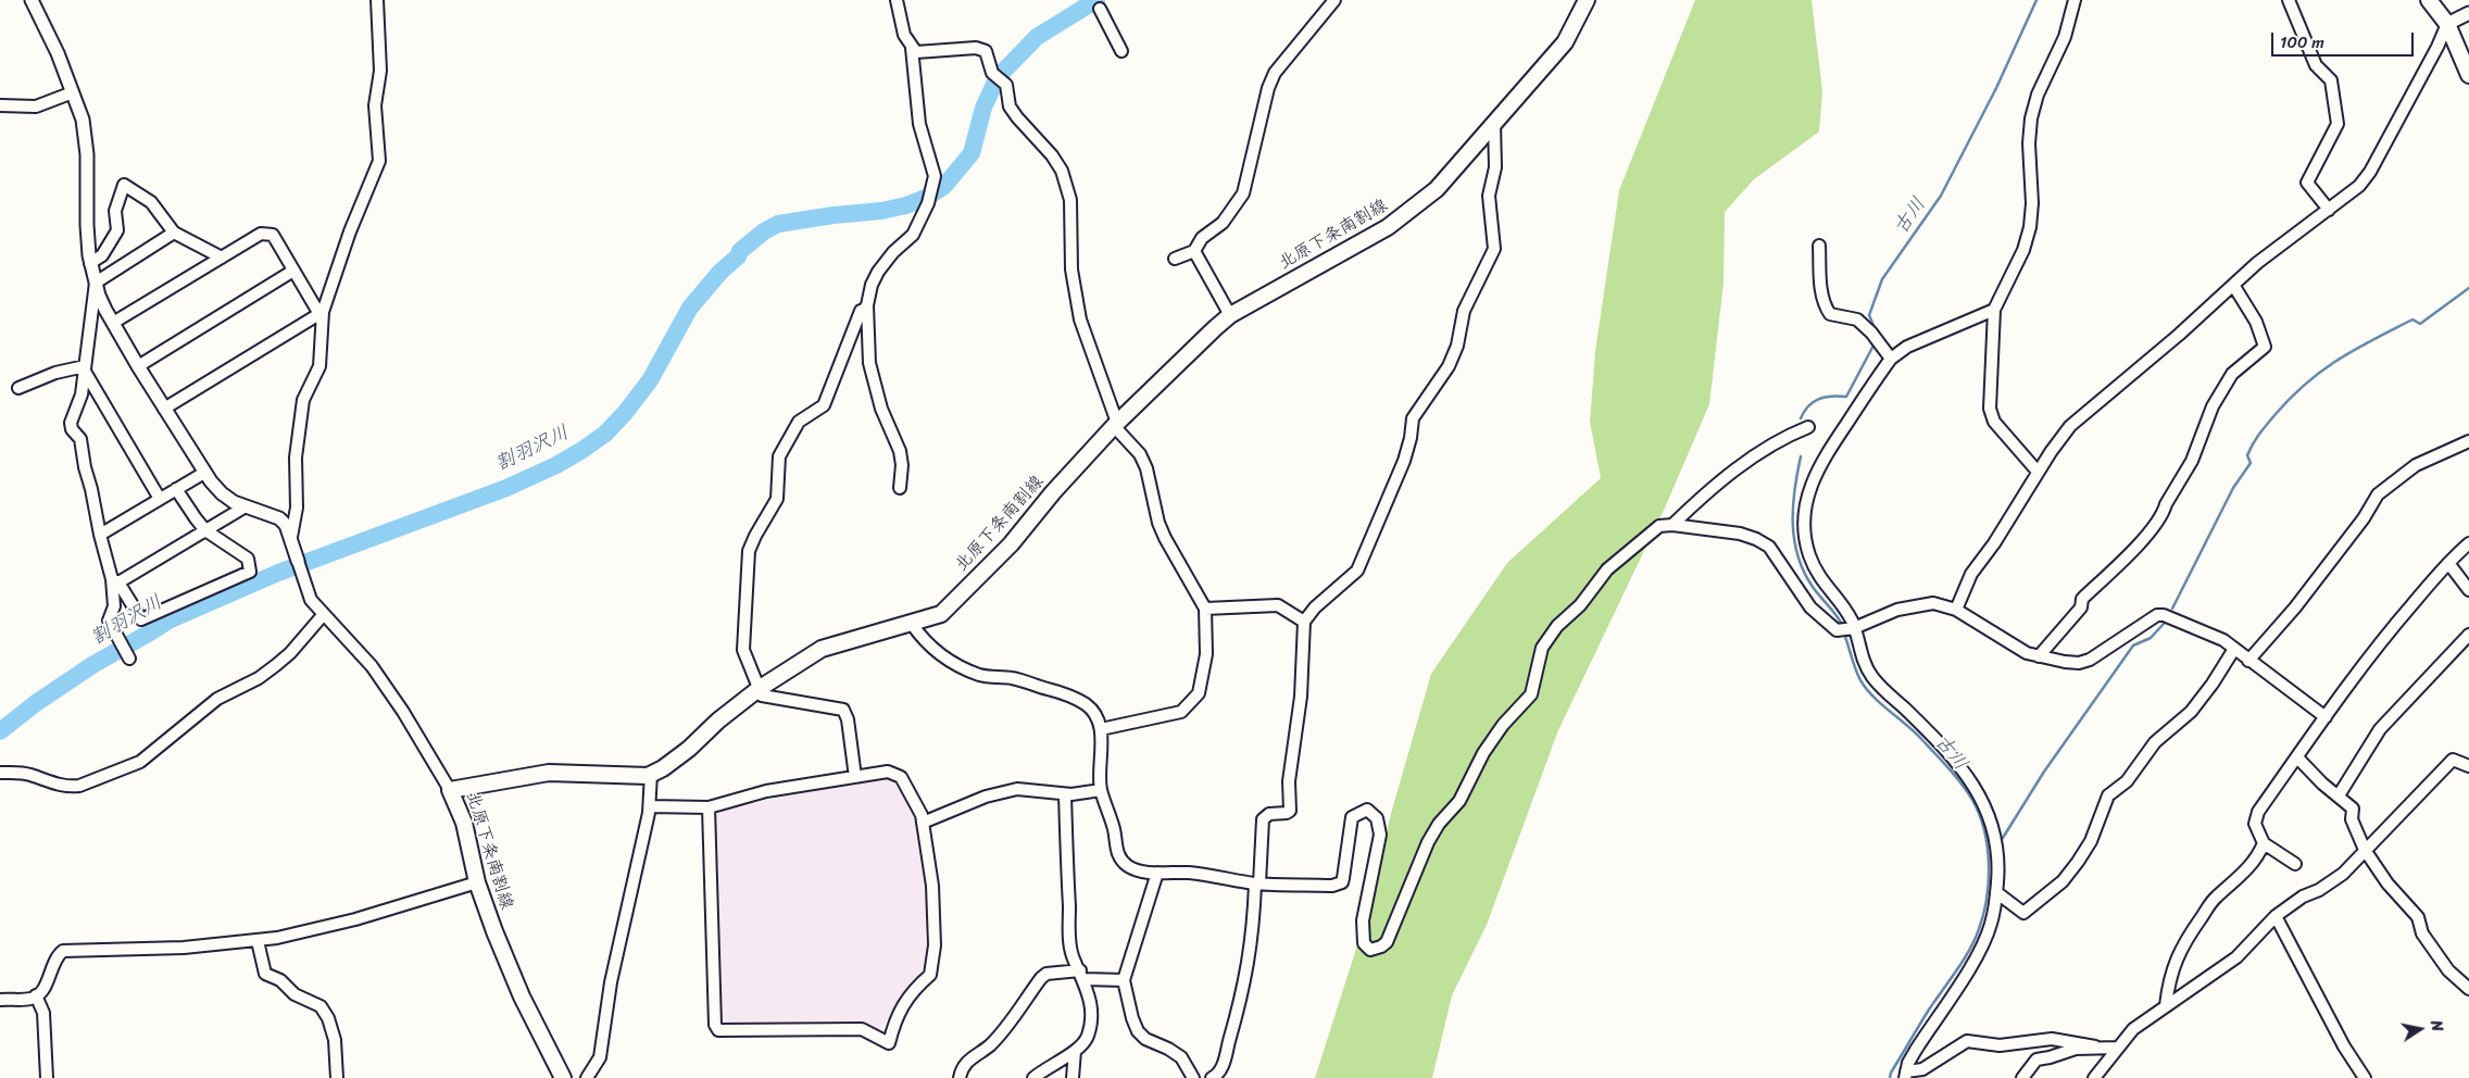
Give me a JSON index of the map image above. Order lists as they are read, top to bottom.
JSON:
{
  "streets": {
    "main road": ["北原下条南割線"]
  },
  "water": ["古川", "割羽沢川"],
  "scale_bar": "100 m",
  "north": "right"
}
